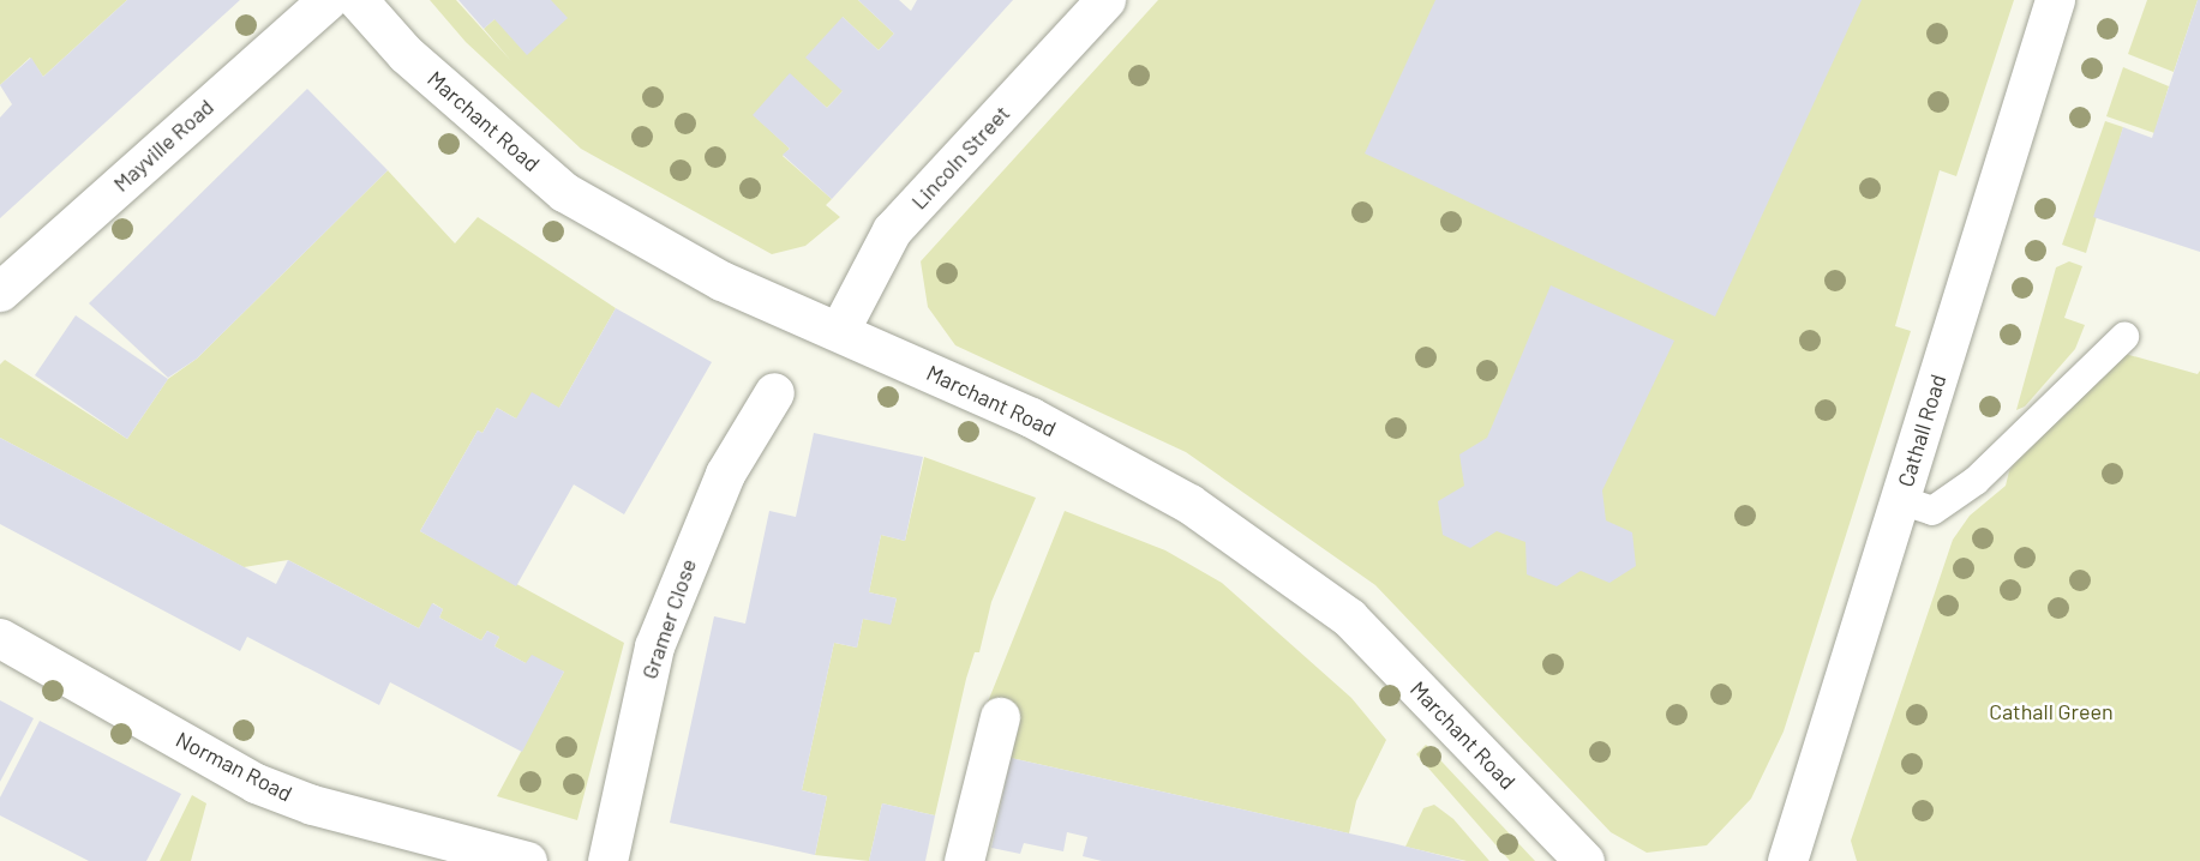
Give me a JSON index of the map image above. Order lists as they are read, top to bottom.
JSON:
{
  "streets": {
    "street": [
      "Marchant Road",
      "Mayville Road",
      "Lincoln Street",
      "Cathall Road",
      "Gramer Close",
      "Norman Road"
    ]
  },
  "crossings": [
    ["Marchant Road", "Lincoln Street"]
  ],
  "parks": ["Cathall Green"]
}
